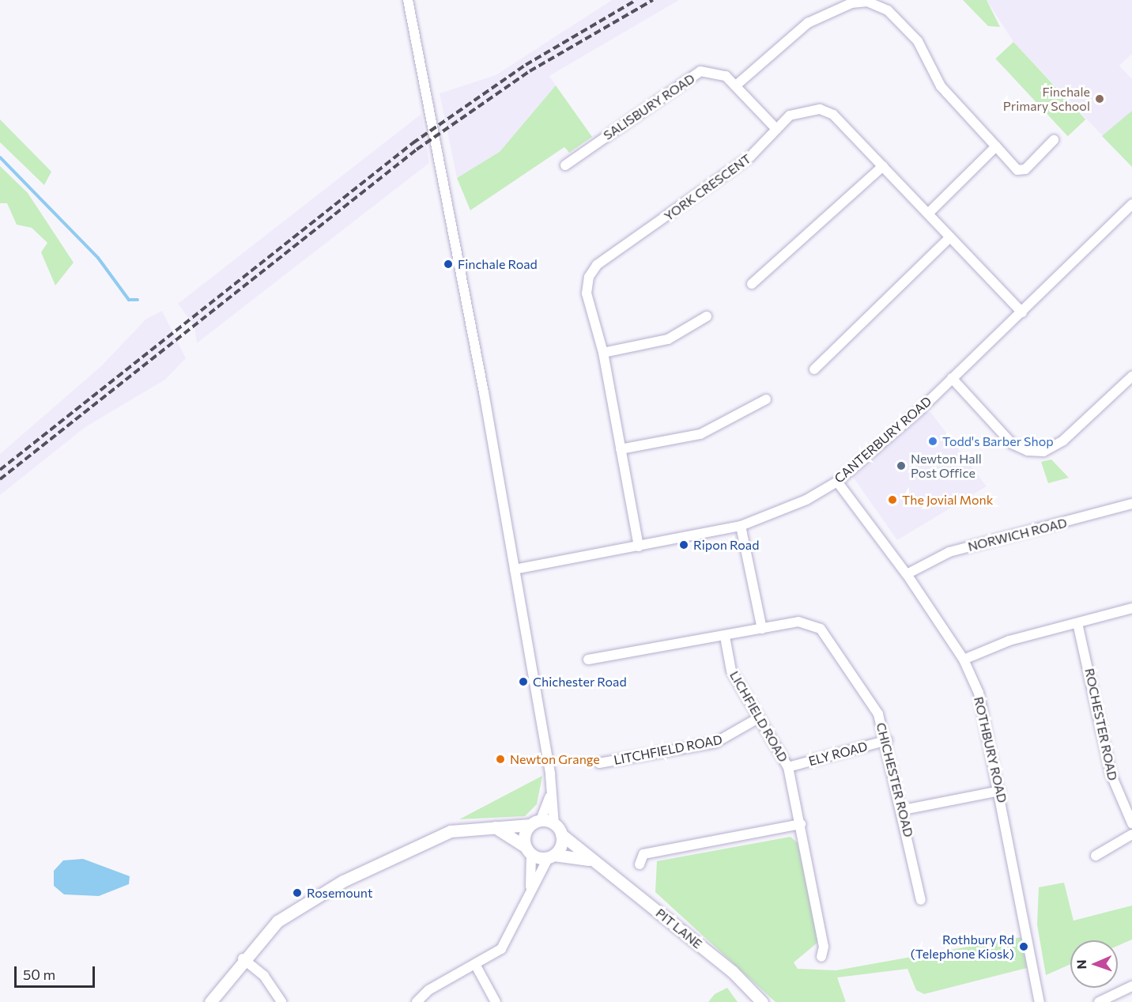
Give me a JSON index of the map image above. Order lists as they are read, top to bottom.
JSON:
{
  "streets": {
    "street": [
      "SALISBURY ROAD",
      "YORK CRESCENT",
      "CANTERBURY ROAD",
      "NORWICH ROAD",
      "LICHFIELD ROAD",
      "ROCHESTER ROAD",
      "LITCHFIELD ROAD",
      "ROTHBURY ROAD",
      "ELY ROAD",
      "CHICHESTER ROAD",
      "PIT LANE"
    ]
  },
  "crossings": [
    ["SALISBURY ROAD", "YORK CRESCENT"],
    ["YORK CRESCENT", "CANTERBURY ROAD"],
    ["CANTERBURY ROAD", "ROTHBURY ROAD"],
    ["NORWICH ROAD", "ROTHBURY ROAD"],
    ["LICHFIELD ROAD", "LITCHFIELD ROAD"],
    ["LICHFIELD ROAD", "ELY ROAD"],
    ["LICHFIELD ROAD", "CHICHESTER ROAD"],
    ["ELY ROAD", "CHICHESTER ROAD"]
  ],
  "places": [
    "Finchale Primary School",
    "Finchale Road",
    "Todd's Barber Shop",
    "Newton Hall Post Office",
    "The Jovial Monk",
    "Ripon Road",
    "Chichester Road",
    "Newton Grange",
    "Rosemount",
    "Rothbury Rd (Telephone Kiosk)"
  ],
  "scale_bar": "50 m",
  "north": "left"
}
